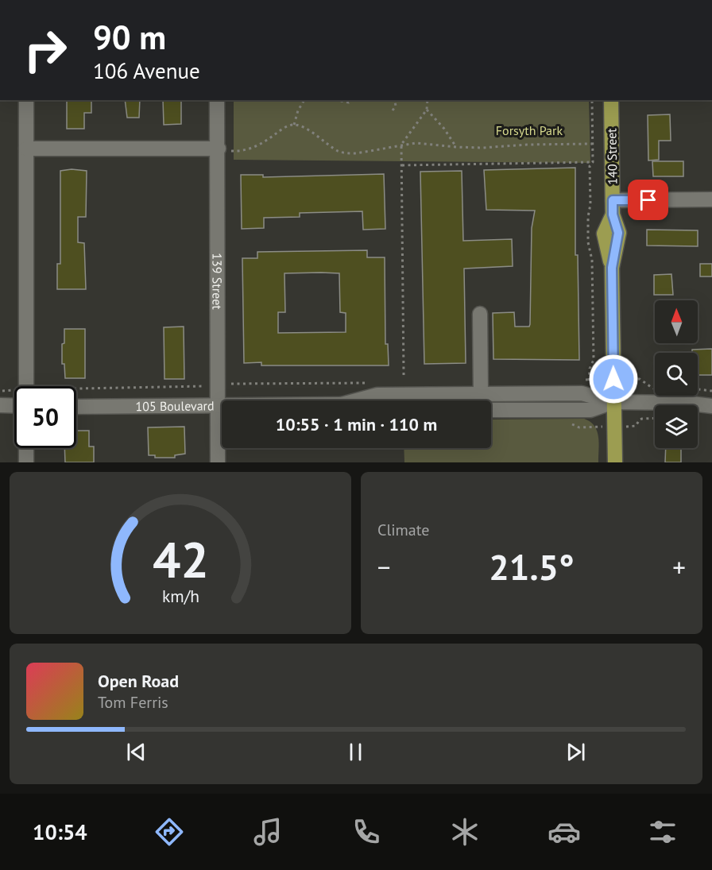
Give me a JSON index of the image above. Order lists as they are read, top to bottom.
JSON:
{
  "streets": {
    "main road": ["140 Street"],
    "street": ["139 Street", "105 Boulevard"]
  },
  "crossings": [
    ["140 Street", "105 Boulevard"],
    ["139 Street", "105 Boulevard"]
  ],
  "parks": ["Forsyth Park"],
  "north": "top",
  "page": {
    "turn": ["90 m", "106 Avenue"],
    "limit": "50",
    "trip": "10:55 · 1 min · 110 m",
    "tile": "Climate",
    "heat": ["−", "21.5°", "+"],
    "song": ["Open Road", "Tom Ferris"],
    "tabs": "10:54",
    "gauge": ["42", "km/h"]
  }
}
